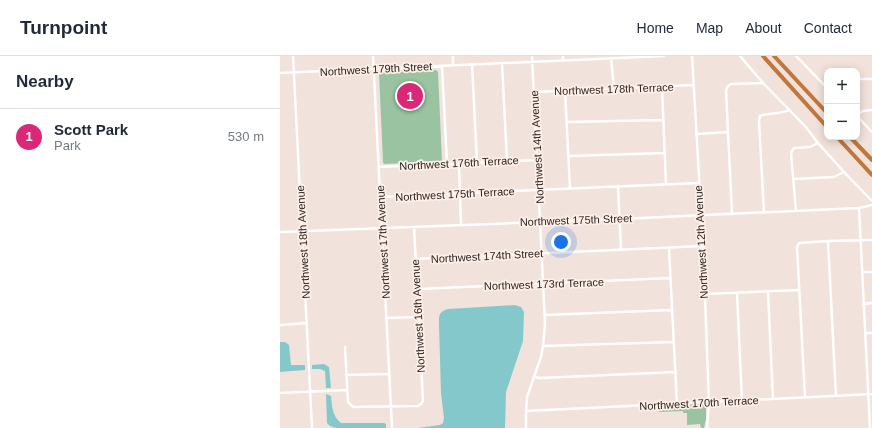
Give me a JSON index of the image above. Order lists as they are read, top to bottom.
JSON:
{
  "streets": {
    "street": [
      "Northwest 179th Street",
      "Northwest 178th Terrace",
      "Northwest 14th Avenue",
      "Northwest 176th Terrace",
      "Northwest 175th Terrace",
      "Northwest 175th Street",
      "Northwest 18th Avenue",
      "Northwest 17th Avenue",
      "Northwest 12th Avenue",
      "Northwest 174th Street",
      "Northwest 173rd Terrace",
      "Northwest 16th Avenue",
      "Northwest 170th Terrace"
    ]
  },
  "crossings": [
    ["Northwest 179th Street", "Northwest 14th Avenue"],
    ["Northwest 179th Street", "Northwest 18th Avenue"],
    ["Northwest 179th Street", "Northwest 17th Avenue"],
    ["Northwest 178th Terrace", "Northwest 14th Avenue"],
    ["Northwest 178th Terrace", "Northwest 12th Avenue"],
    ["Northwest 14th Avenue", "Northwest 176th Terrace"],
    ["Northwest 14th Avenue", "Northwest 175th Terrace"],
    ["Northwest 14th Avenue", "Northwest 175th Street"],
    ["Northwest 14th Avenue", "Northwest 174th Street"],
    ["Northwest 14th Avenue", "Northwest 173rd Terrace"],
    ["Northwest 14th Avenue", "Northwest 170th Terrace"],
    ["Northwest 176th Terrace", "Northwest 17th Avenue"],
    ["Northwest 175th Terrace", "Northwest 17th Avenue"],
    ["Northwest 175th Terrace", "Northwest 12th Avenue"],
    ["Northwest 175th Street", "Northwest 18th Avenue"],
    ["Northwest 175th Street", "Northwest 17th Avenue"],
    ["Northwest 175th Street", "Northwest 12th Avenue"],
    ["Northwest 175th Street", "Northwest 16th Avenue"],
    ["Northwest 17th Avenue", "Northwest 16th Avenue"],
    ["Northwest 12th Avenue", "Northwest 174th Street"],
    ["Northwest 12th Avenue", "Northwest 170th Terrace"],
    ["Northwest 174th Street", "Northwest 16th Avenue"],
    ["Northwest 173rd Terrace", "Northwest 16th Avenue"]
  ],
  "page": {
    "header": "Turnpoint",
    "nav": [
      "Home",
      "Map",
      "About",
      "Contact"
    ],
    "heading": "Nearby",
    "map_buttons": ["+", "−"],
    "pins": "1",
    "list": [
      {
        "mark": "1",
        "name": "Scott Park",
        "note": "Park",
        "value": "530 m"
      }
    ]
  }
}
